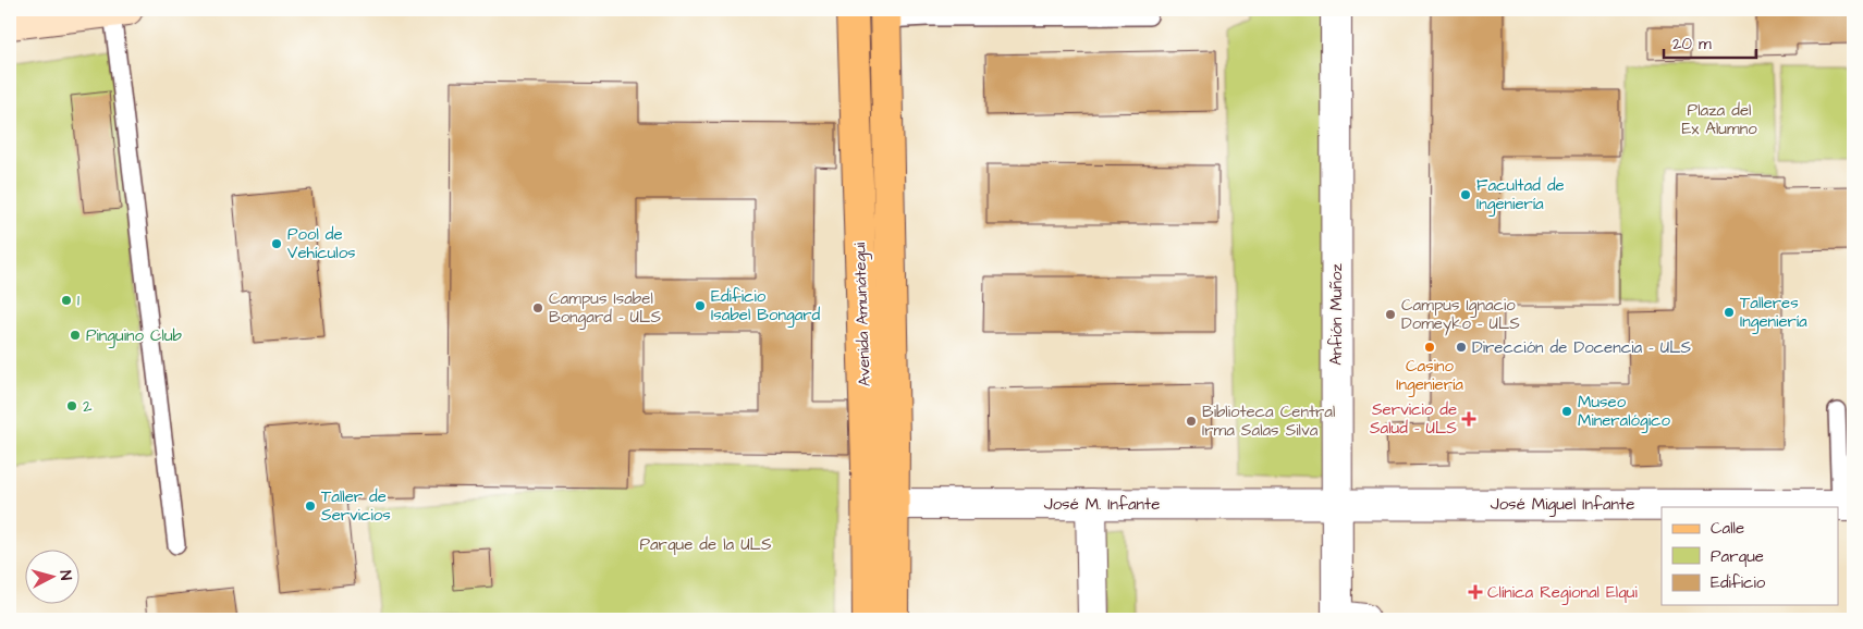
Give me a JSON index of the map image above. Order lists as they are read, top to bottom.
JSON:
{
  "streets": {
    "main road": ["Avenida Amunátegui"],
    "street": ["Anfión Muñoz", "José M. Infante", "José Miguel Infante"]
  },
  "crossings": [
    ["Avenida Amunátegui", "José M. Infante"],
    ["Anfión Muñoz", "José M. Infante"],
    ["Anfión Muñoz", "José Miguel Infante"],
    ["José M. Infante", "José Miguel Infante"]
  ],
  "parks": ["Plaza del Ex Alumno", "Parque de la ULS"],
  "places": {
    "other": [
      "Facultad de Ingeniería",
      "Pool de Vehículos",
      "1",
      "Edificio Isabel Bongard",
      "Campus Isabel Bongard - ULS",
      "Talleres Ingeniería",
      "Campus Ignacio Domeyko - ULS",
      "Pinguino Club",
      "Casino Ingeniería",
      "Dirección de Docencia - ULS",
      "2",
      "Museo Mineralógico",
      "Biblioteca Central Irma Salas Silva",
      "Taller de Servicios"
    ],
    "health": ["Servicio de Salud - ULS", "Clínica Regional Elqui"]
  },
  "legend": ["Calle", "Parque", "Edificio"],
  "scale_bar": "20 m",
  "north": "right"
}
